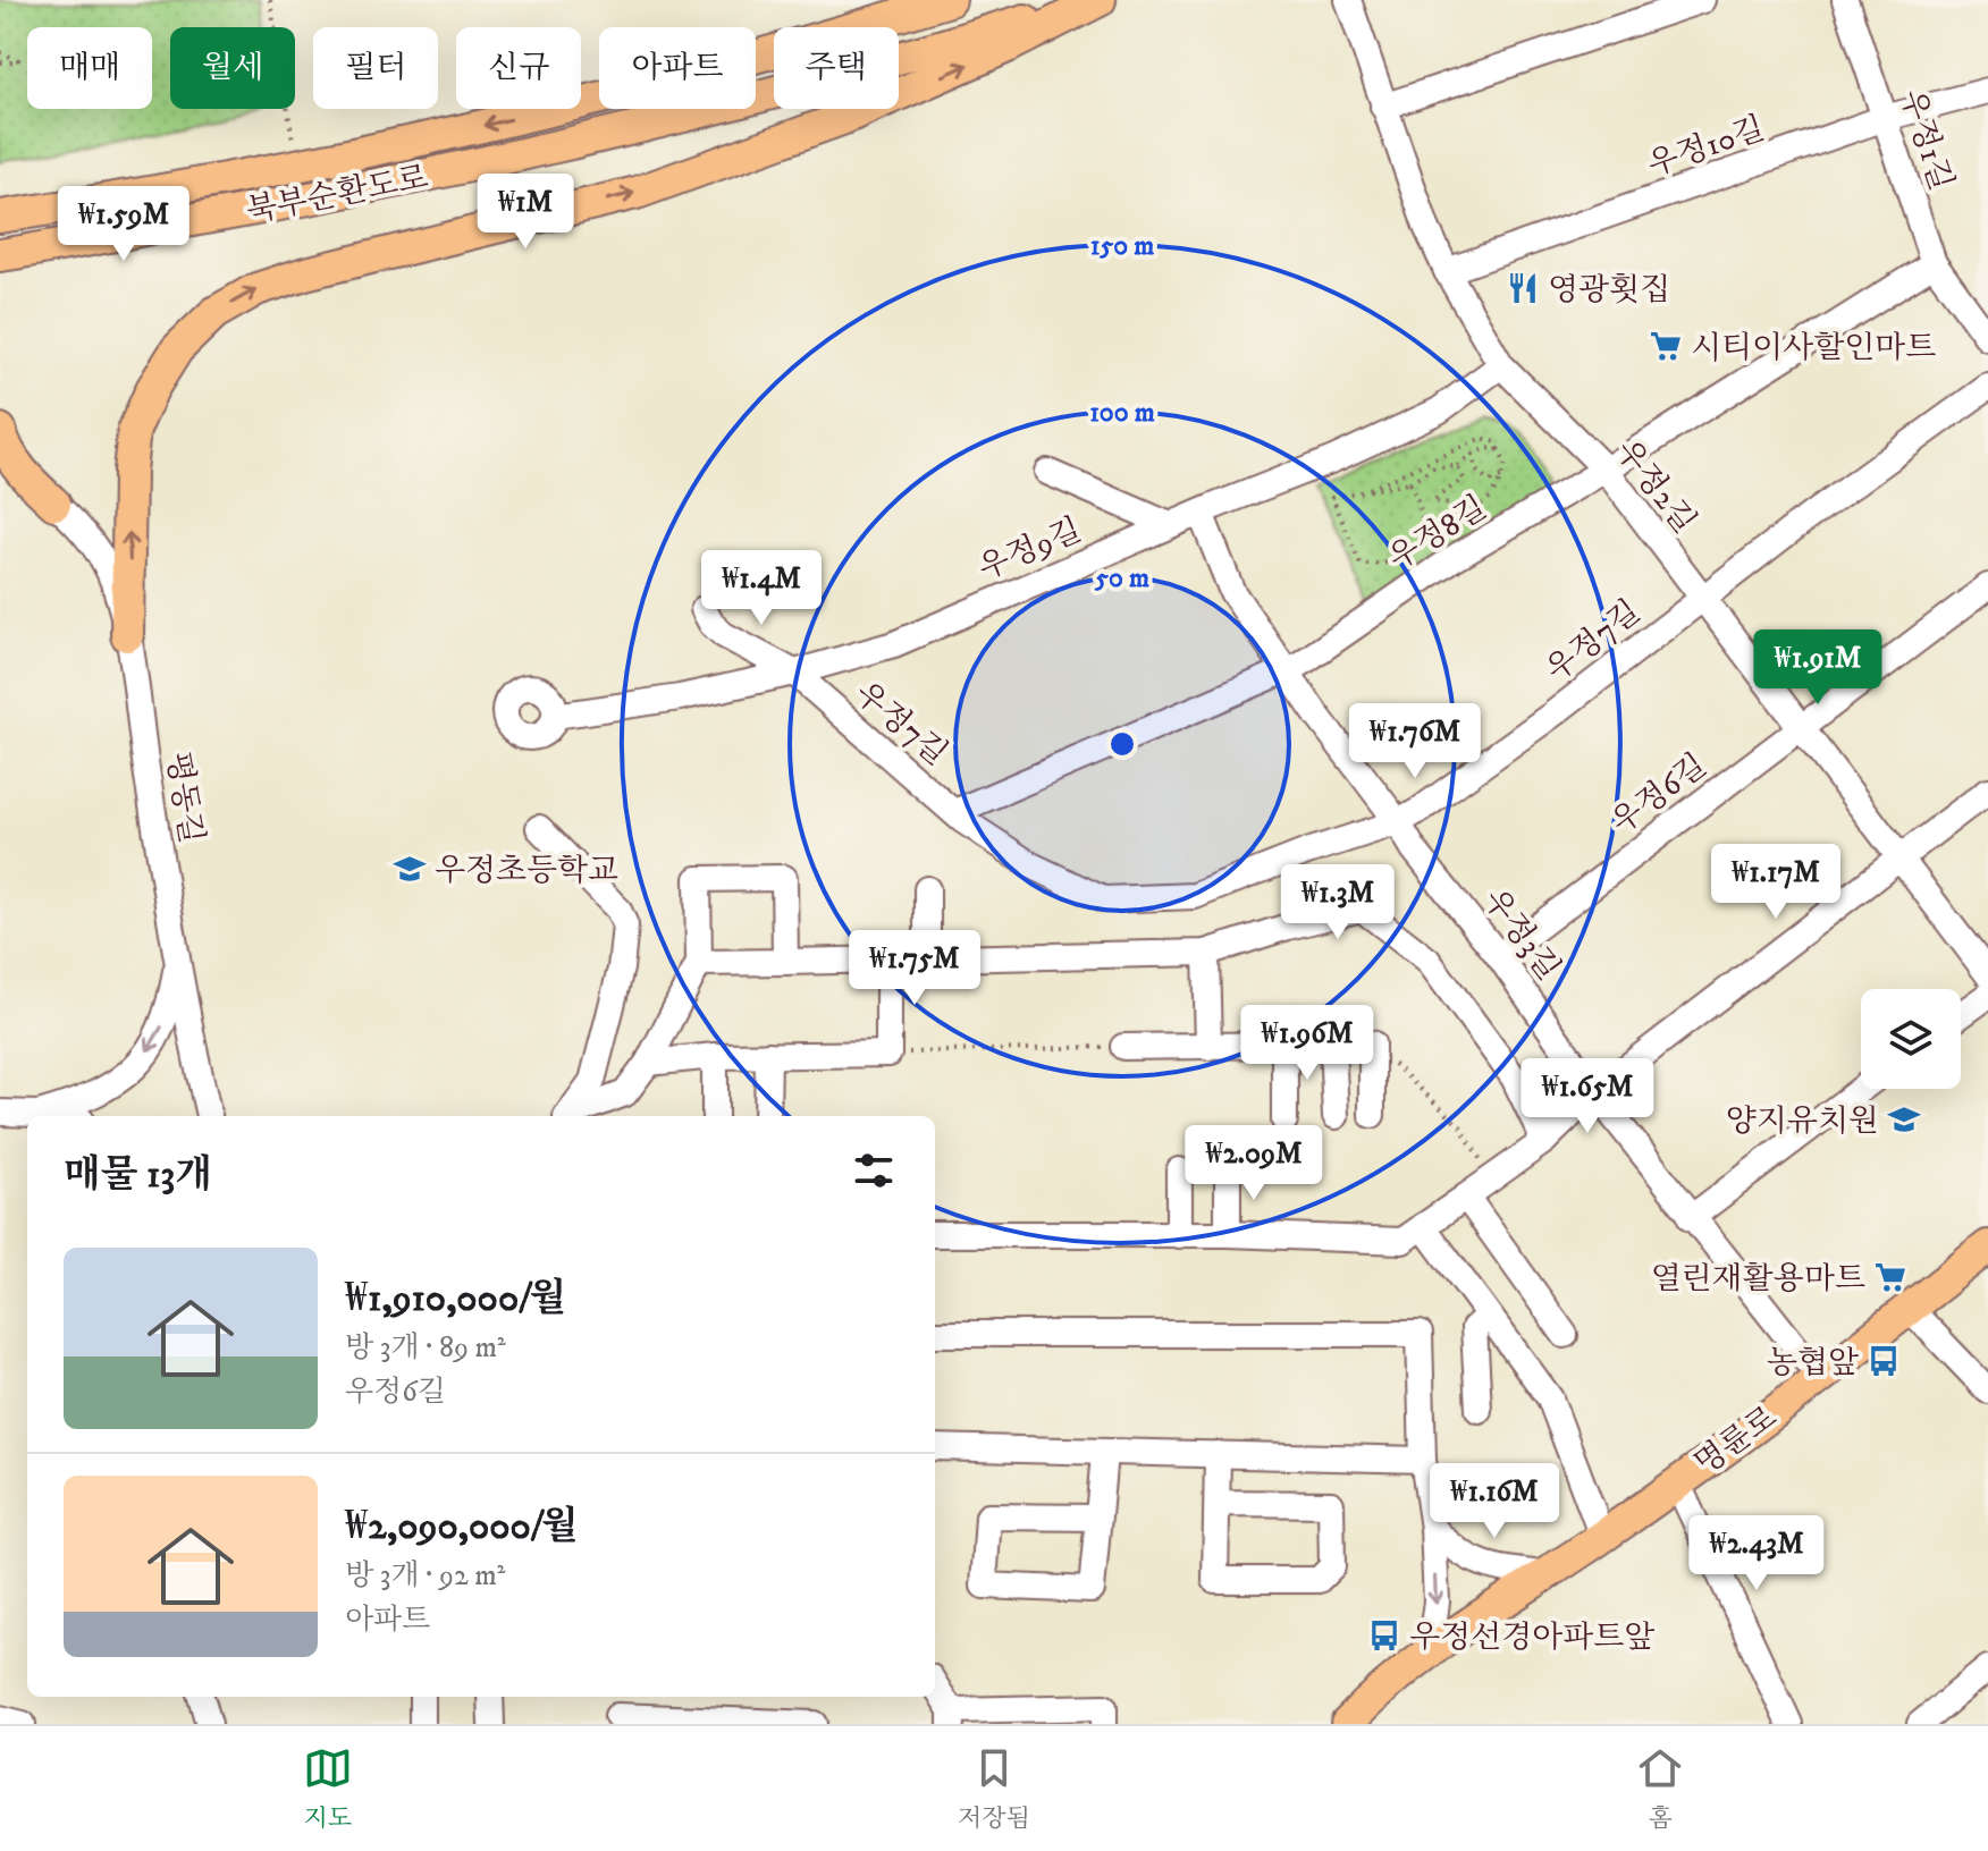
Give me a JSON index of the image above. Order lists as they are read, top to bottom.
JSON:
{
  "streets": {
    "main road": ["북부순환도로", "명륜로"],
    "street": [
      "우정1길",
      "우정10길",
      "우정2길",
      "우정8길",
      "우정9길",
      "우정7길",
      "우정6길",
      "평동길",
      "우정3길"
    ]
  },
  "crossings": [
    ["우정1길", "우정10길"],
    ["우정1길", "우정8길"],
    ["우정10길", "우정2길"],
    ["우정2길", "우정8길"],
    ["우정2길", "우정9길"],
    ["우정2길", "우정7길"],
    ["우정2길", "우정6길"],
    ["우정8길", "우정7길"],
    ["우정8길", "우정3길"],
    ["우정9길", "우정7길"],
    ["우정9길", "우정3길"],
    ["우정7길", "우정3길"],
    ["우정6길", "우정3길"],
    ["우정3길", "명륜로"]
  ],
  "places": {
    "restaurant": ["영광횟집"],
    "supermarket": ["시티이사할인마트", "열린재활용마트"],
    "school or university": ["우정초등학교", "양지유치원"],
    "bus stop": ["농협앞", "우정선경아파트앞"]
  },
  "page": {
    "chip": [
      "매매",
      "월세",
      "필터",
      "신규",
      "아파트",
      "주택"
    ],
    "price": [
      "₩1M",
      "₩1.59M",
      "₩1.4M",
      "₩1.91M",
      "₩1.76M",
      "₩1.17M",
      "₩1.3M",
      "₩1.75M",
      "₩1.96M",
      "₩1.65M",
      "₩2.09M",
      "₩1.16M",
      "₩2.43M"
    ],
    "heading": "매물 13개",
    "list": [
      {
        "name": "₩1,910,000/월",
        "note": "방 3개 · 89 m² · 우정6길"
      },
      {
        "name": "₩2,090,000/월",
        "note": "방 3개 · 92 m² · 아파트"
      }
    ],
    "tabs": ["지도", "저장됨", "홈"]
  },
  "rings": ["150 m", "100 m", "50 m"]
}
